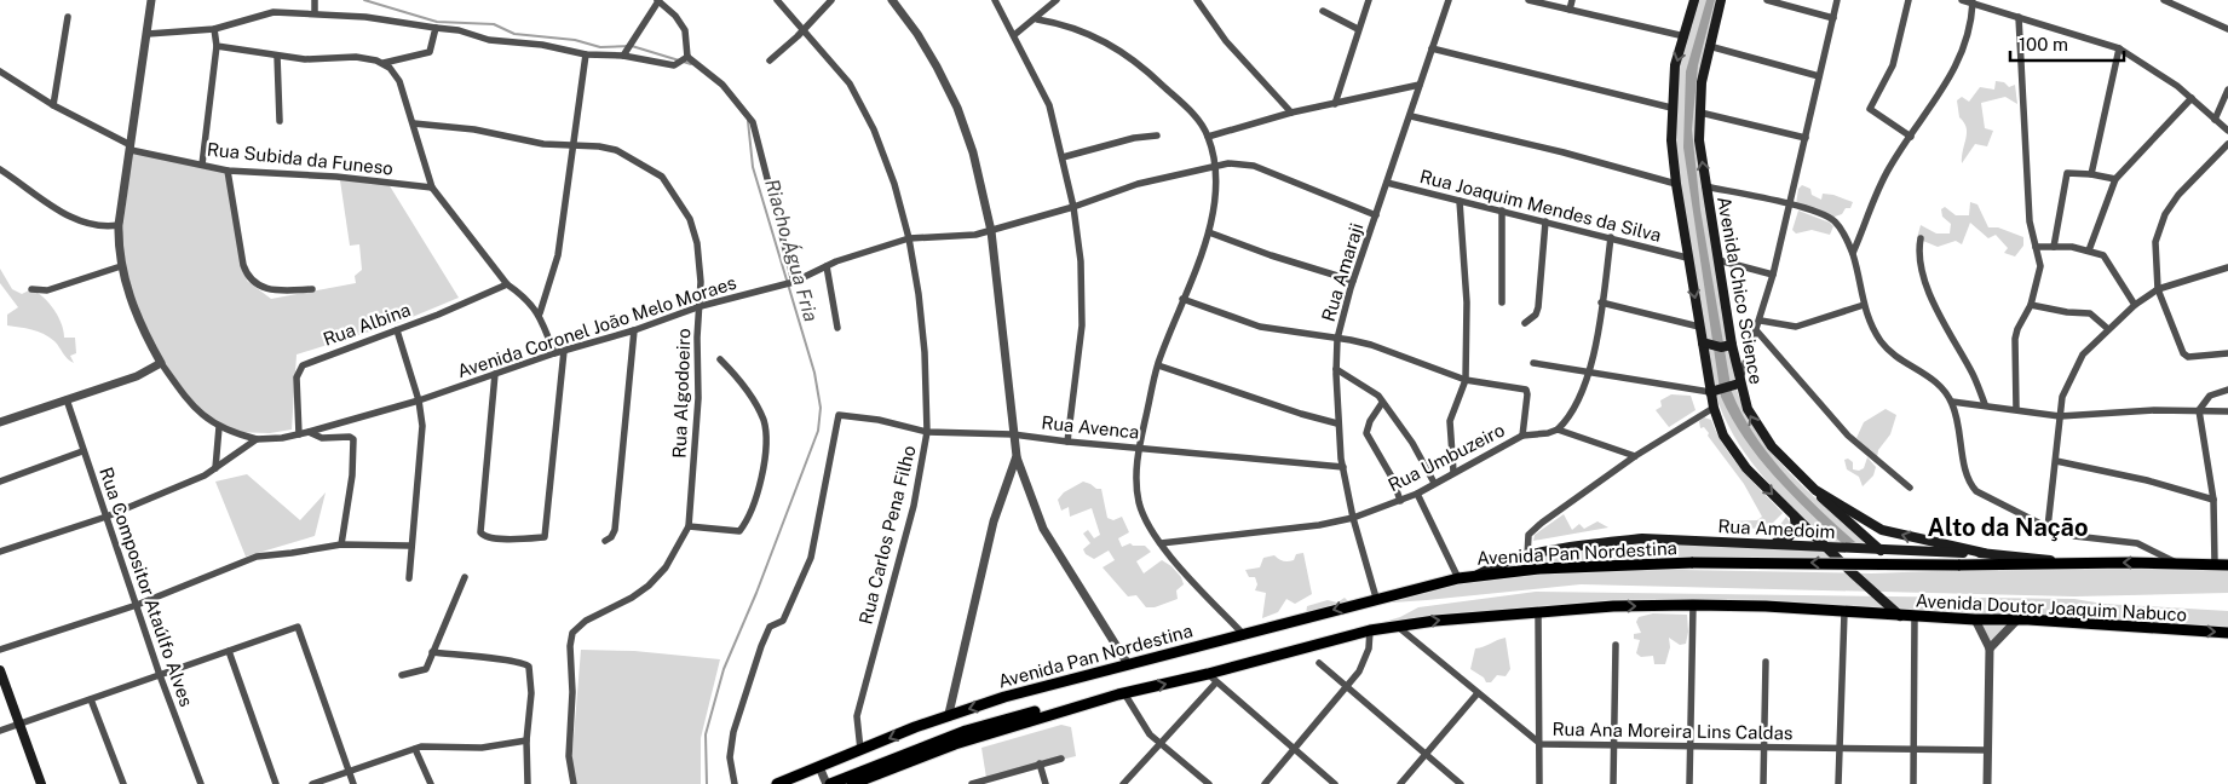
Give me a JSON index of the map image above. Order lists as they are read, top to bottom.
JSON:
{
  "streets": {
    "highway": ["Avenida Pan Nordestina", "Avenida Doutor Joaquim Nabuco"],
    "main road": ["Avenida Chico Science", "Rua Amedoim"],
    "street": [
      "Rua Subida da Funeso",
      "Rua Joaquim Mendes da Silva",
      "Rua Amaraji",
      "Rua Albina",
      "Avenida Coronel João Melo Moraes",
      "Rua Algodoeiro",
      "Rua Avenca",
      "Rua Umbuzeiro",
      "Rua Carlos Pena Filho",
      "Rua Compositor Ataúlfo Alves",
      "Rua Ana Moreira Lins Caldas"
    ]
  },
  "crossings": [
    ["Rua Joaquim Mendes da Silva", "Rua Amaraji"],
    ["Rua Amaraji", "Avenida Coronel João Melo Moraes"],
    ["Rua Amaraji", "Rua Avenca"],
    ["Rua Amaraji", "Rua Umbuzeiro"],
    ["Rua Amaraji", "Avenida Pan Nordestina"],
    ["Avenida Chico Science", "Rua Amedoim"],
    ["Rua Albina", "Avenida Coronel João Melo Moraes"],
    ["Avenida Coronel João Melo Moraes", "Rua Algodoeiro"],
    ["Avenida Coronel João Melo Moraes", "Rua Carlos Pena Filho"],
    ["Avenida Coronel João Melo Moraes", "Rua Compositor Ataúlfo Alves"],
    ["Rua Avenca", "Rua Carlos Pena Filho"],
    ["Rua Amedoim", "Avenida Pan Nordestina"],
    ["Rua Carlos Pena Filho", "Avenida Pan Nordestina"]
  ],
  "one_way": ["Avenida Doutor Joaquim Nabuco"],
  "districts": ["Alto da Nação"],
  "water": ["Riacho Água Fria"],
  "scale_bar": "100 m"
}
